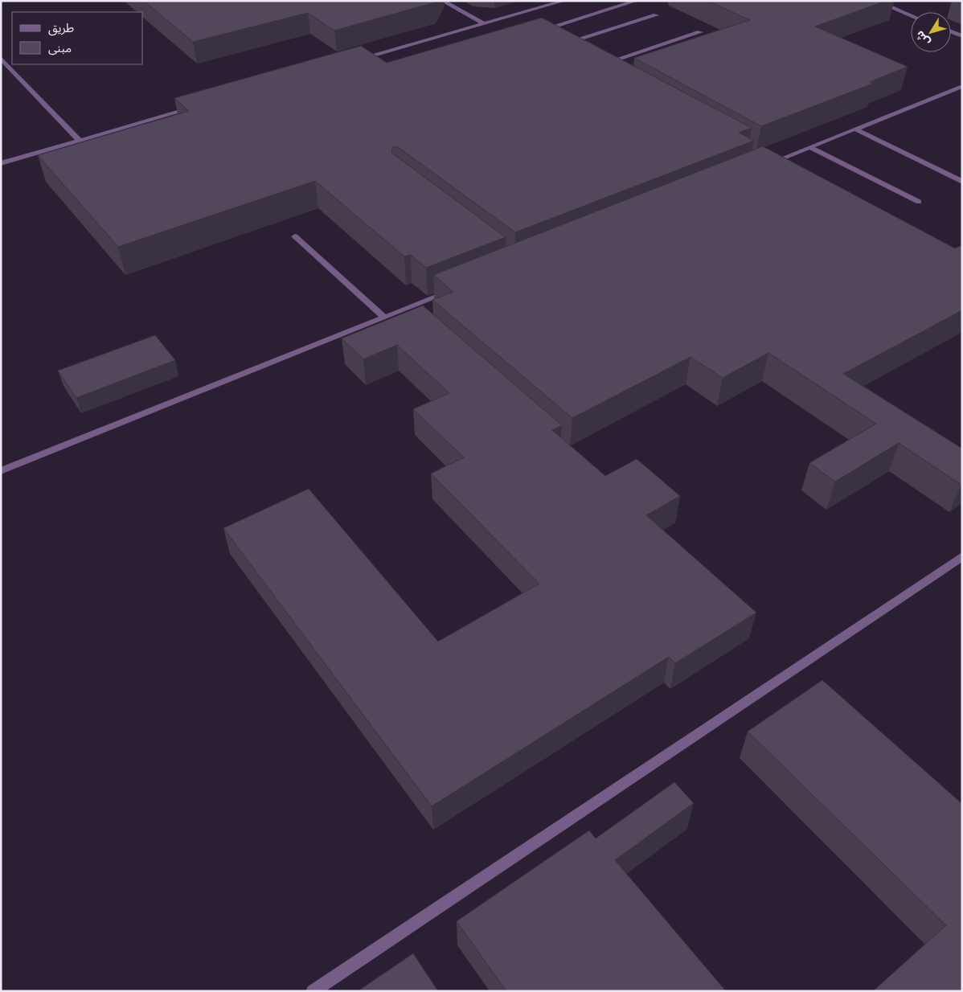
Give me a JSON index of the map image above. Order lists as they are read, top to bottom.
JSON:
{
  "legend": ["طريق", "مبنى"],
  "north": "bottom left"
}
